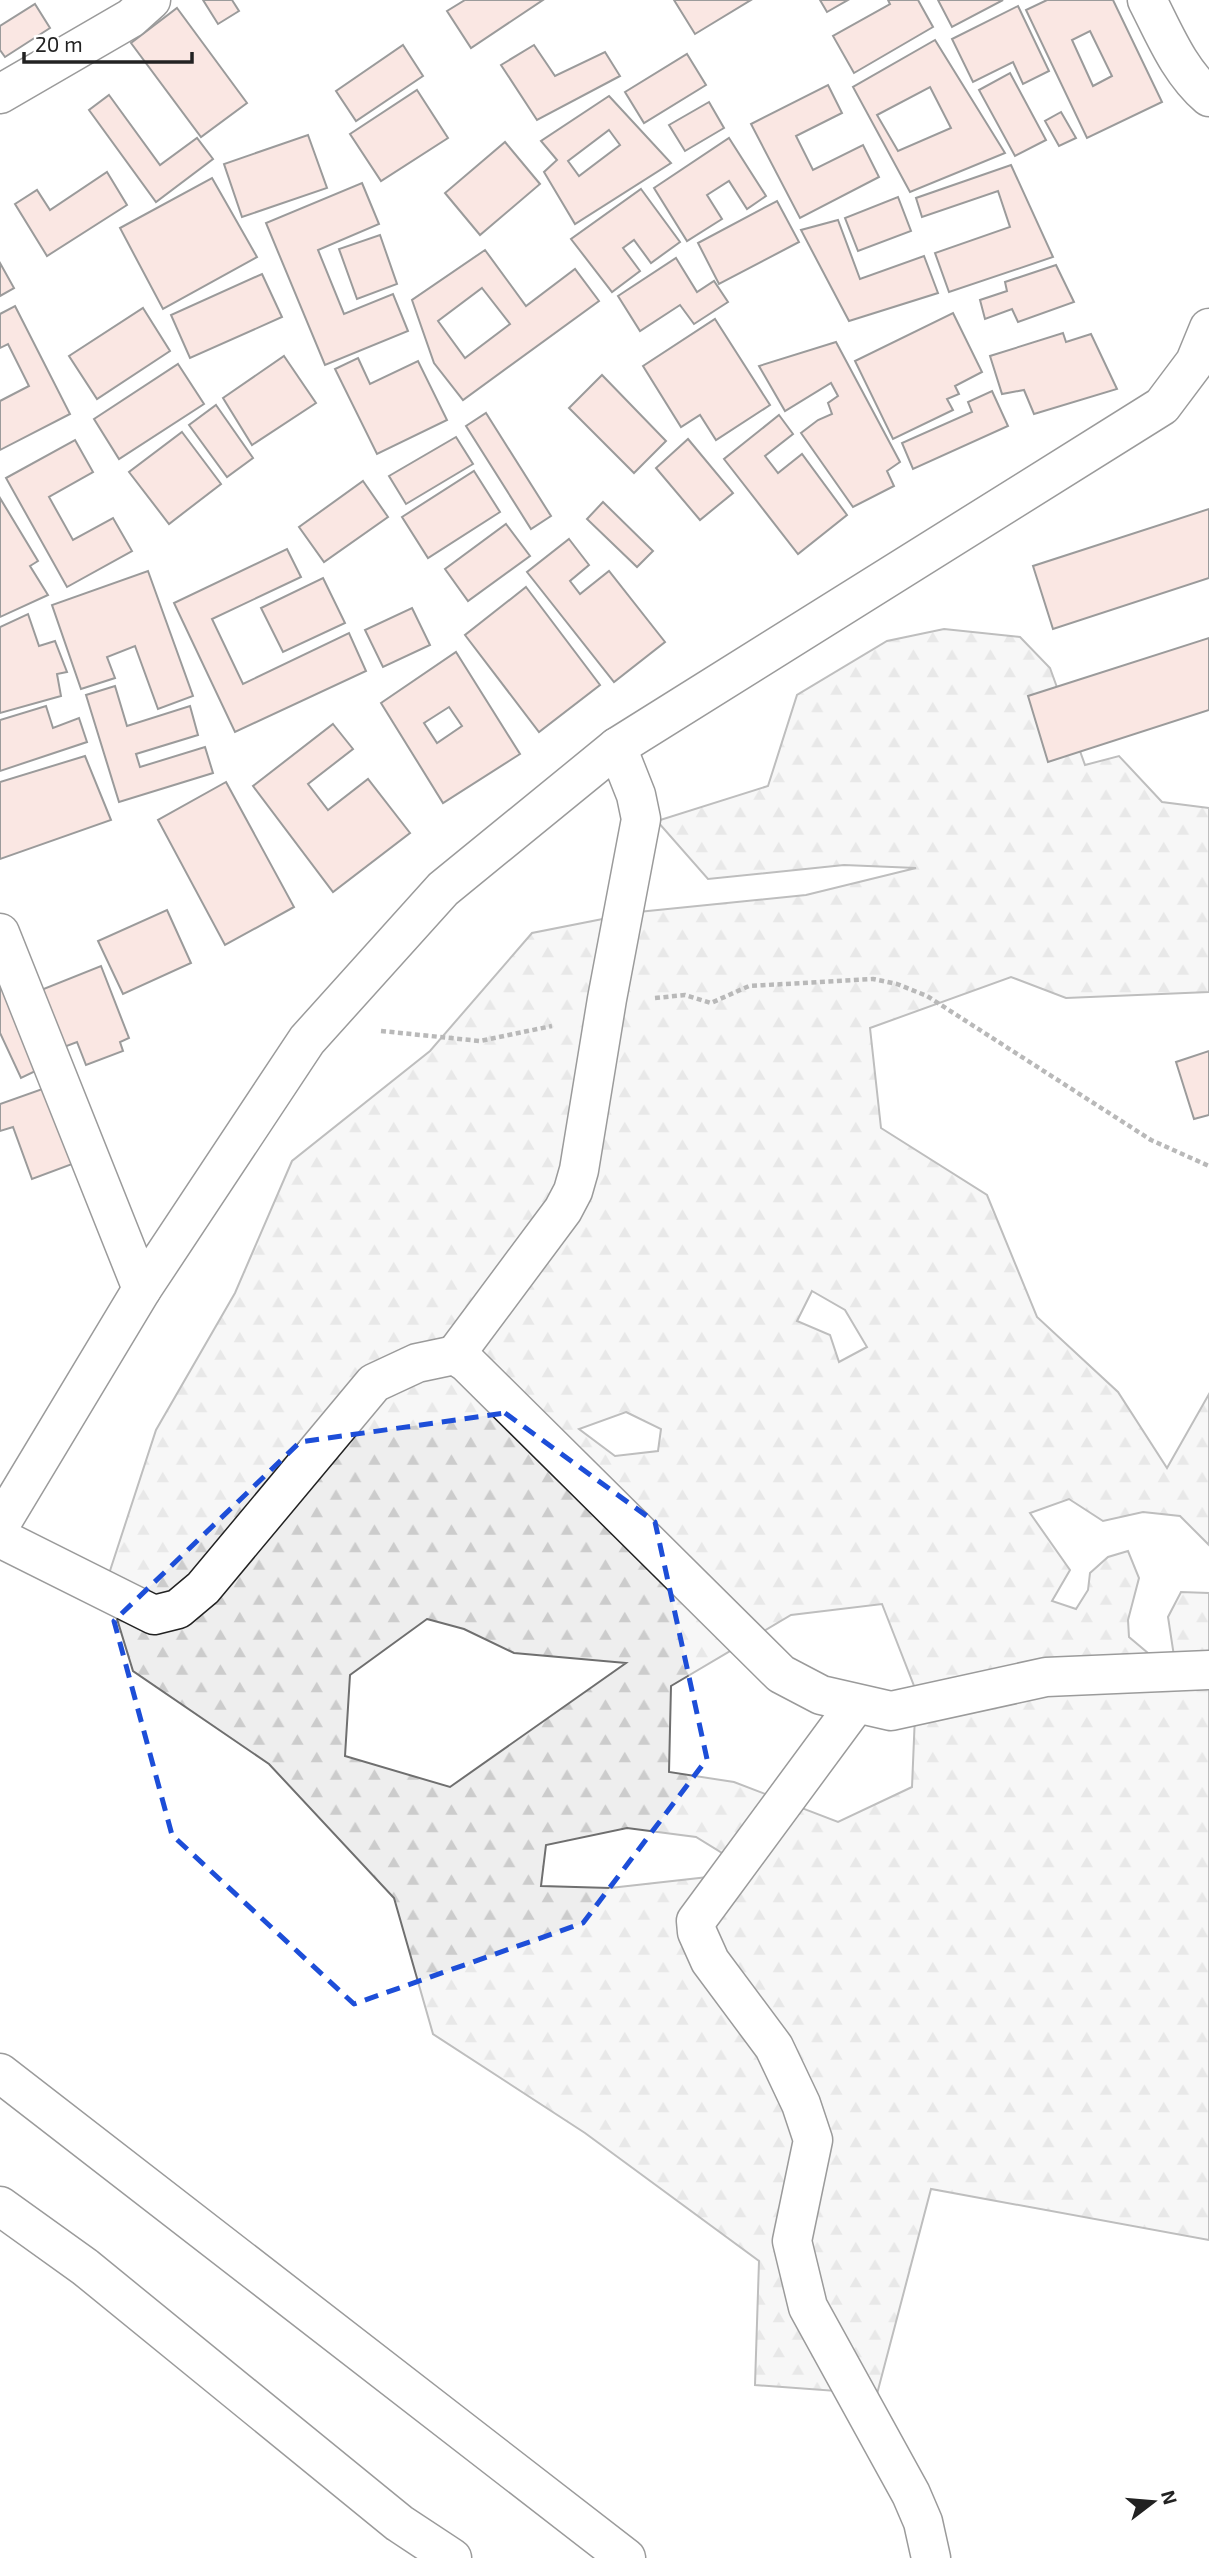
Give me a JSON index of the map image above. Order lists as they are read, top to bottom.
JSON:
{
  "scale_bar": "20 m",
  "north": "right"
}
